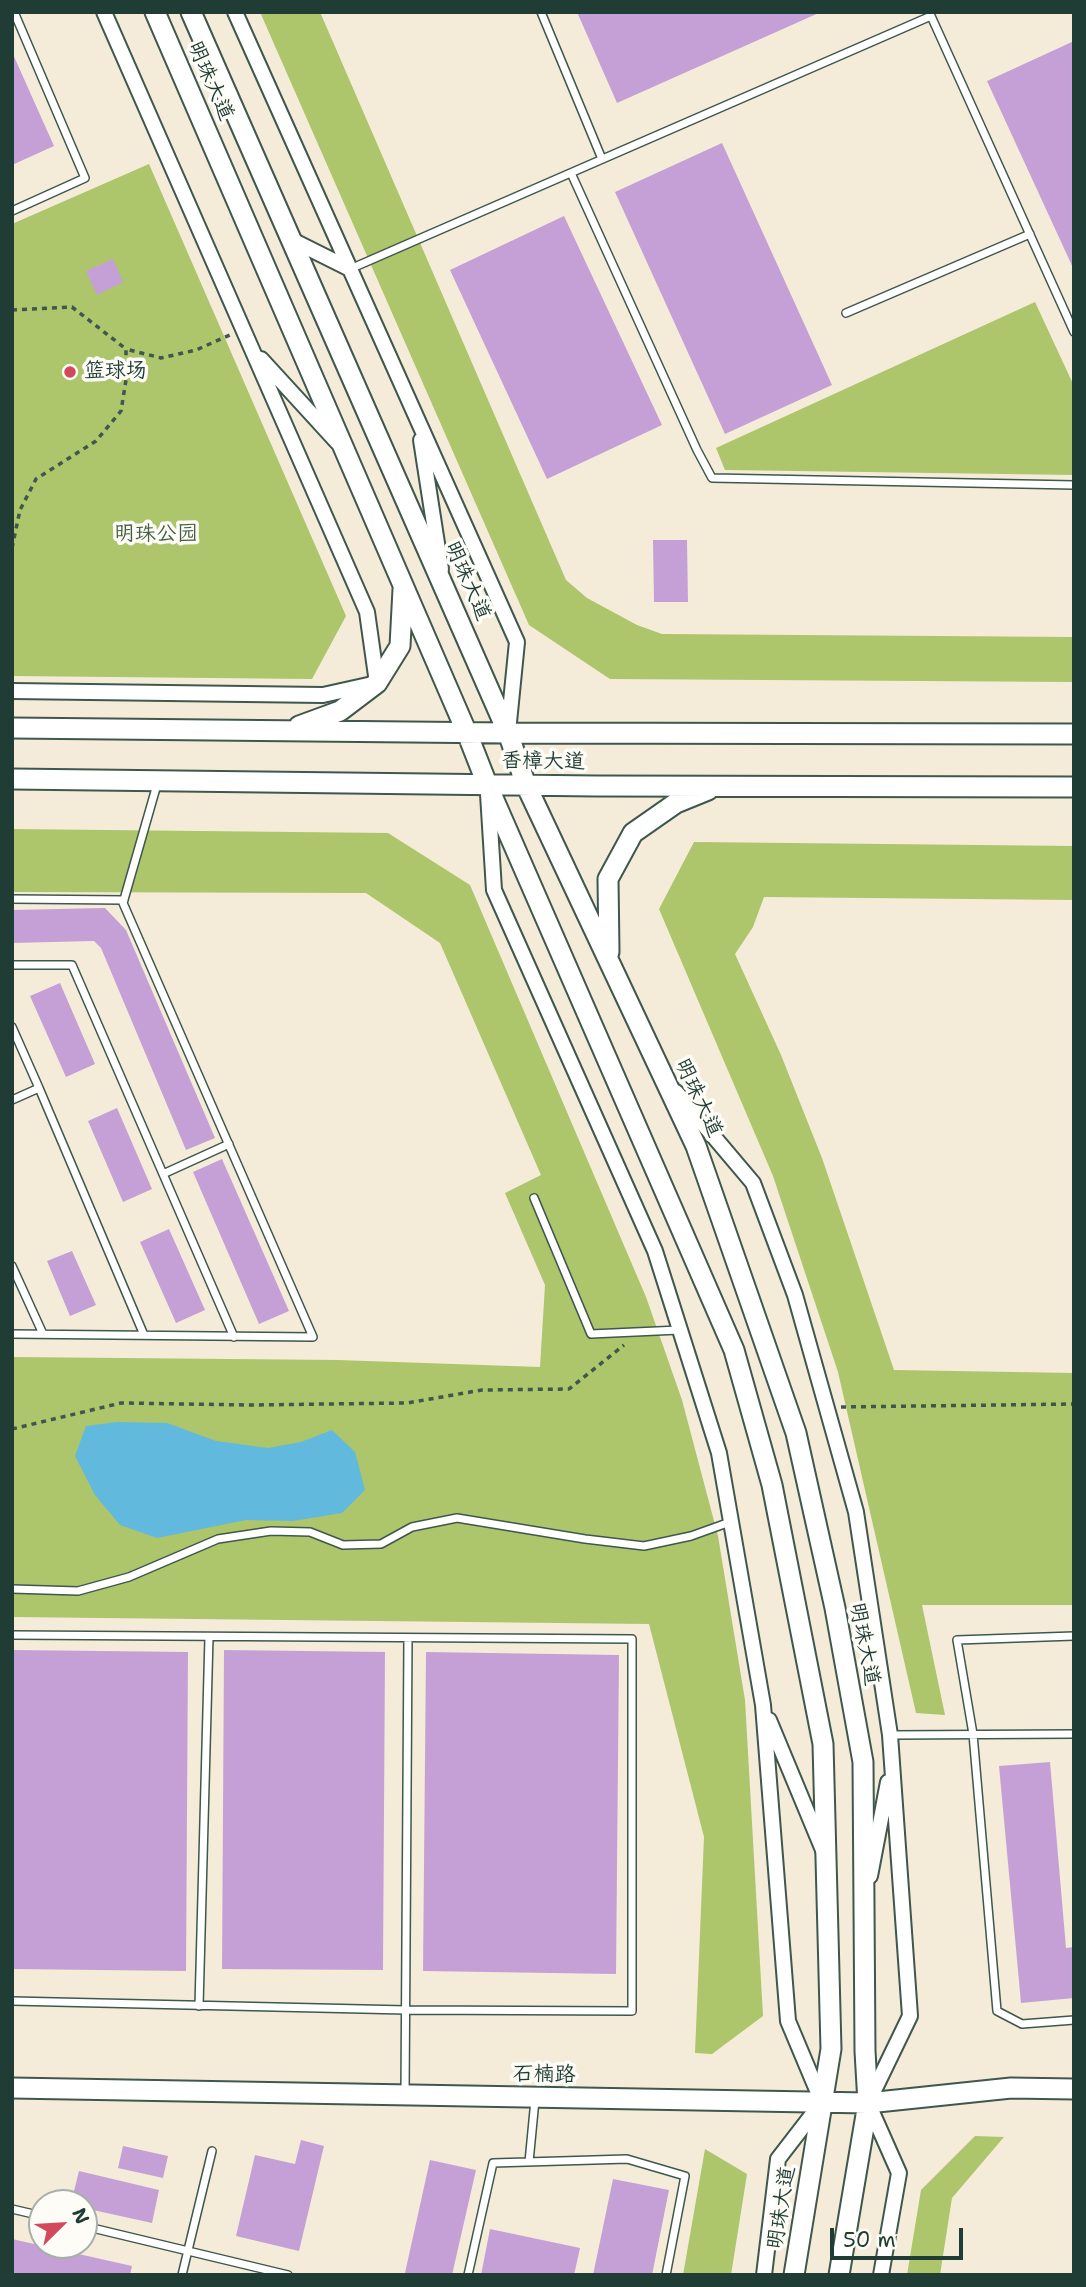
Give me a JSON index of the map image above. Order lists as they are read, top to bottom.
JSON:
{
  "streets": {
    "main road": ["明珠大道", "香樟大道", "石楠路"]
  },
  "crossings": [
    ["明珠大道", "香樟大道"],
    ["明珠大道", "石楠路"]
  ],
  "parks": ["明珠公园"],
  "places": ["篮球场"],
  "scale_bar": "50 m",
  "north": "top right"
}
